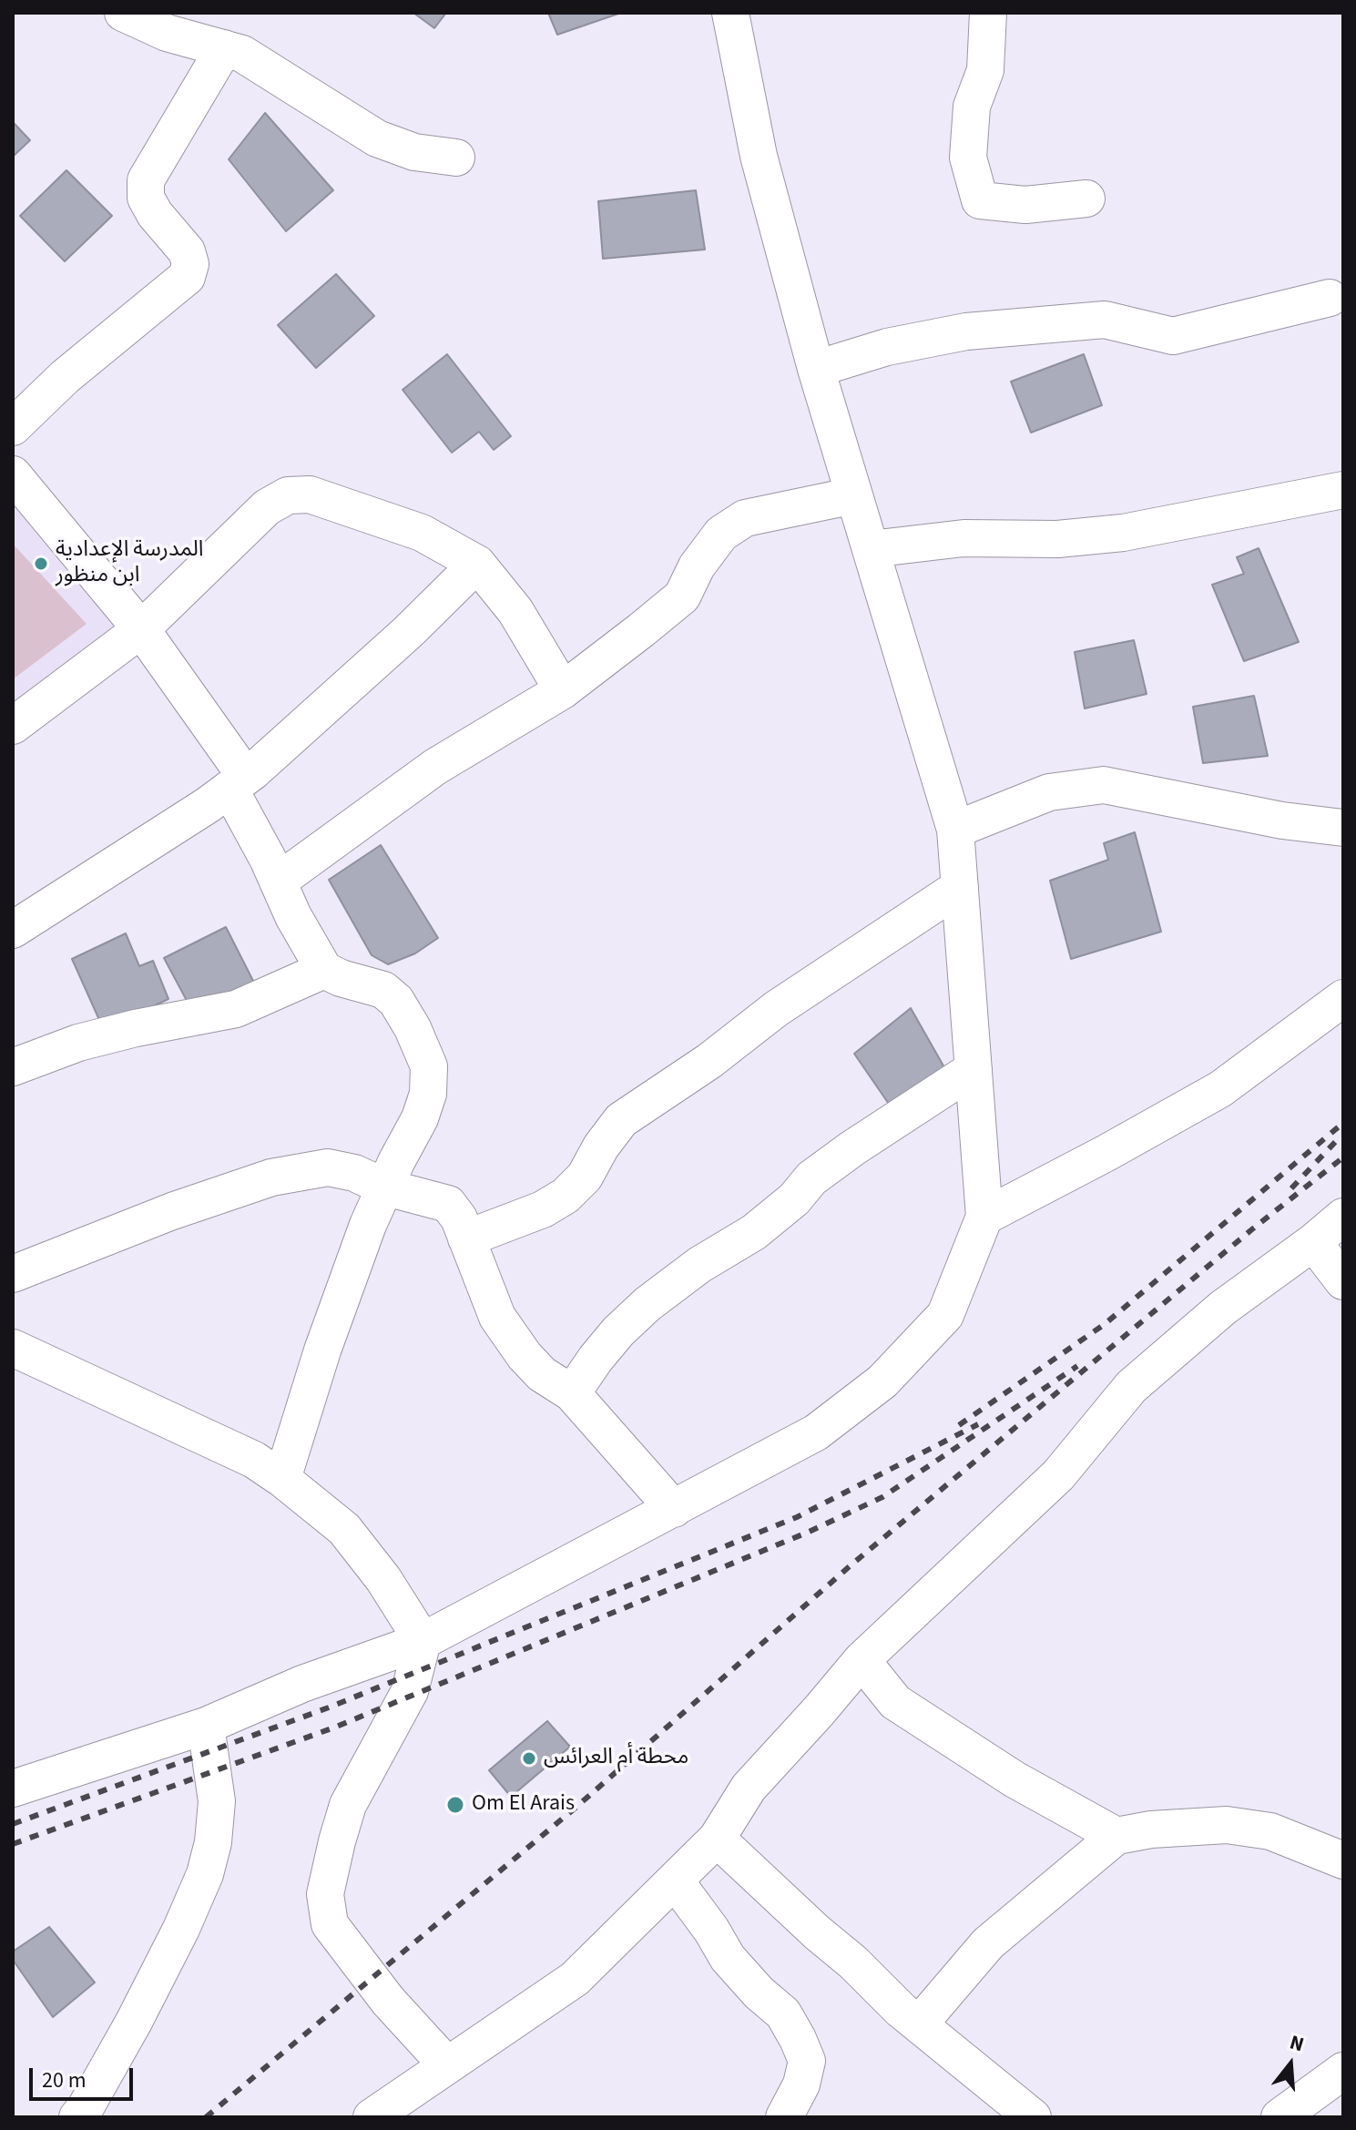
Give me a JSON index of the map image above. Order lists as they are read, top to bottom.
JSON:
{
  "places": ["المدرسة الإعدادية ابن منظور", "محطة أم العرائس", "Om El Arais"],
  "scale_bar": "20 m",
  "north": "top"
}
